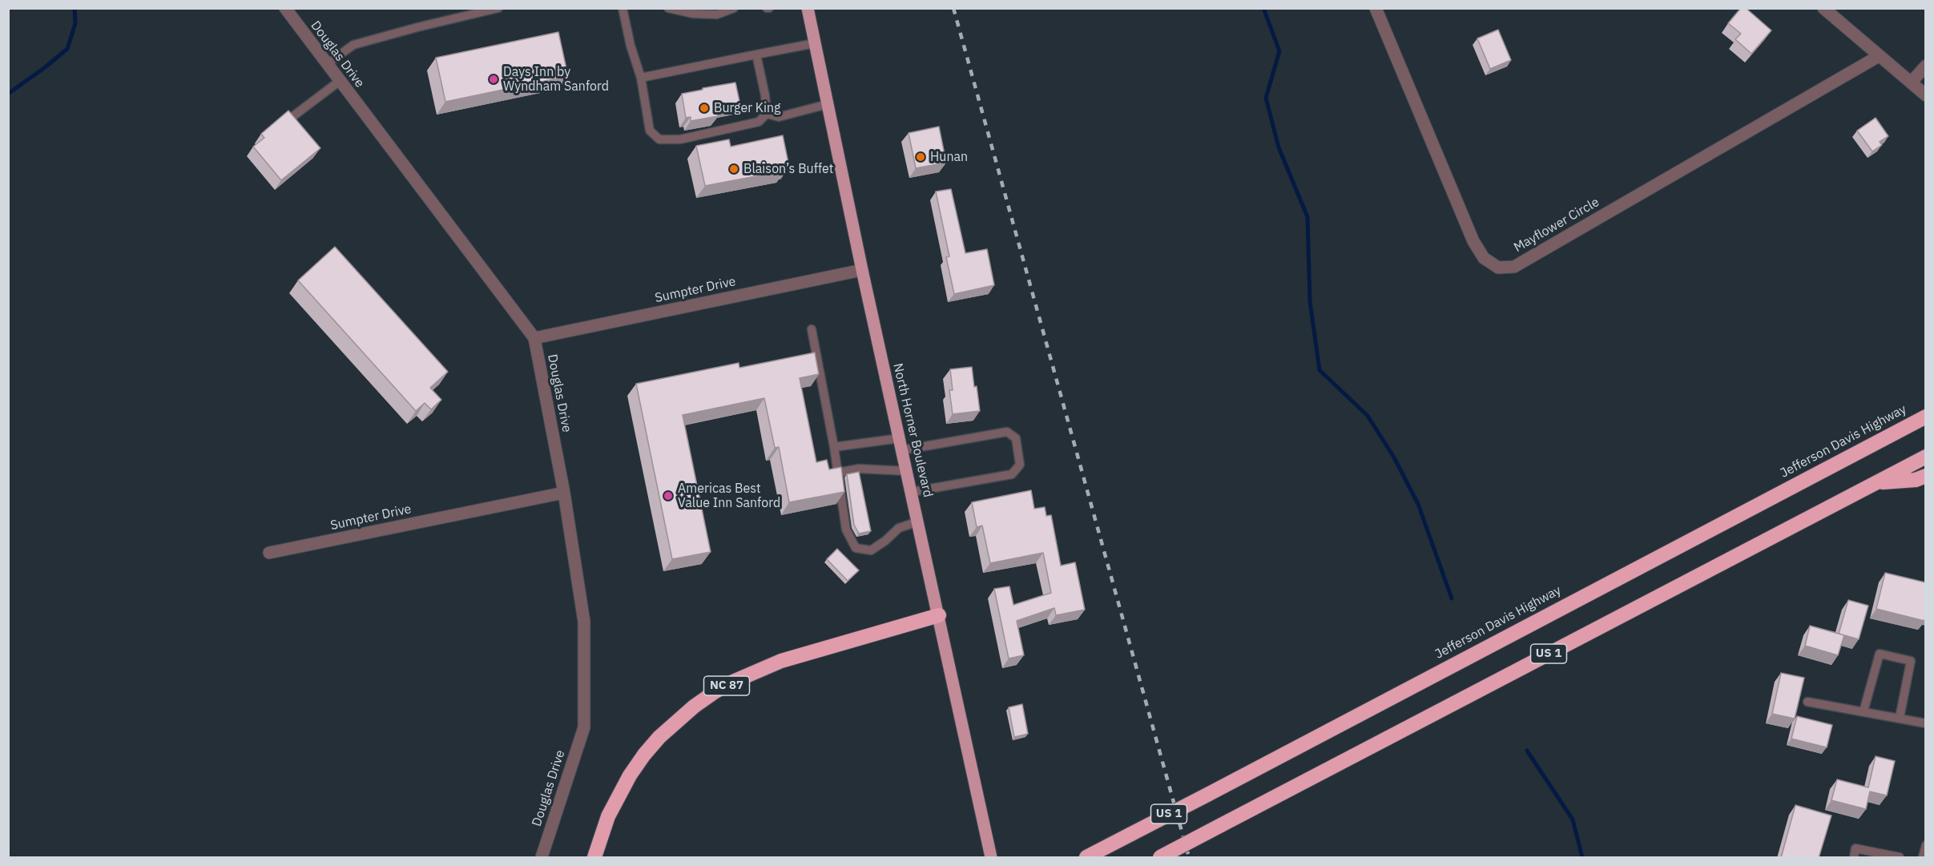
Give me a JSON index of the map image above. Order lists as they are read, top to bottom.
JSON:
{
  "streets": {
    "highway": ["Jefferson Davis Highway", "US 1", "NC 87"],
    "main road": ["North Horner Boulevard"],
    "street": ["Douglas Drive", "Mayflower Circle", "Sumpter Drive"]
  },
  "crossings": [
    ["Douglas Drive", "Sumpter Drive"],
    ["Sumpter Drive", "North Horner Boulevard"],
    ["North Horner Boulevard", "NC 87"]
  ],
  "places": [
    "Days Inn by Wyndham Sanford",
    "Burger King",
    "Hunan",
    "Blaison’s Buffet",
    "Americas Best Value Inn Sanford"
  ]
}
